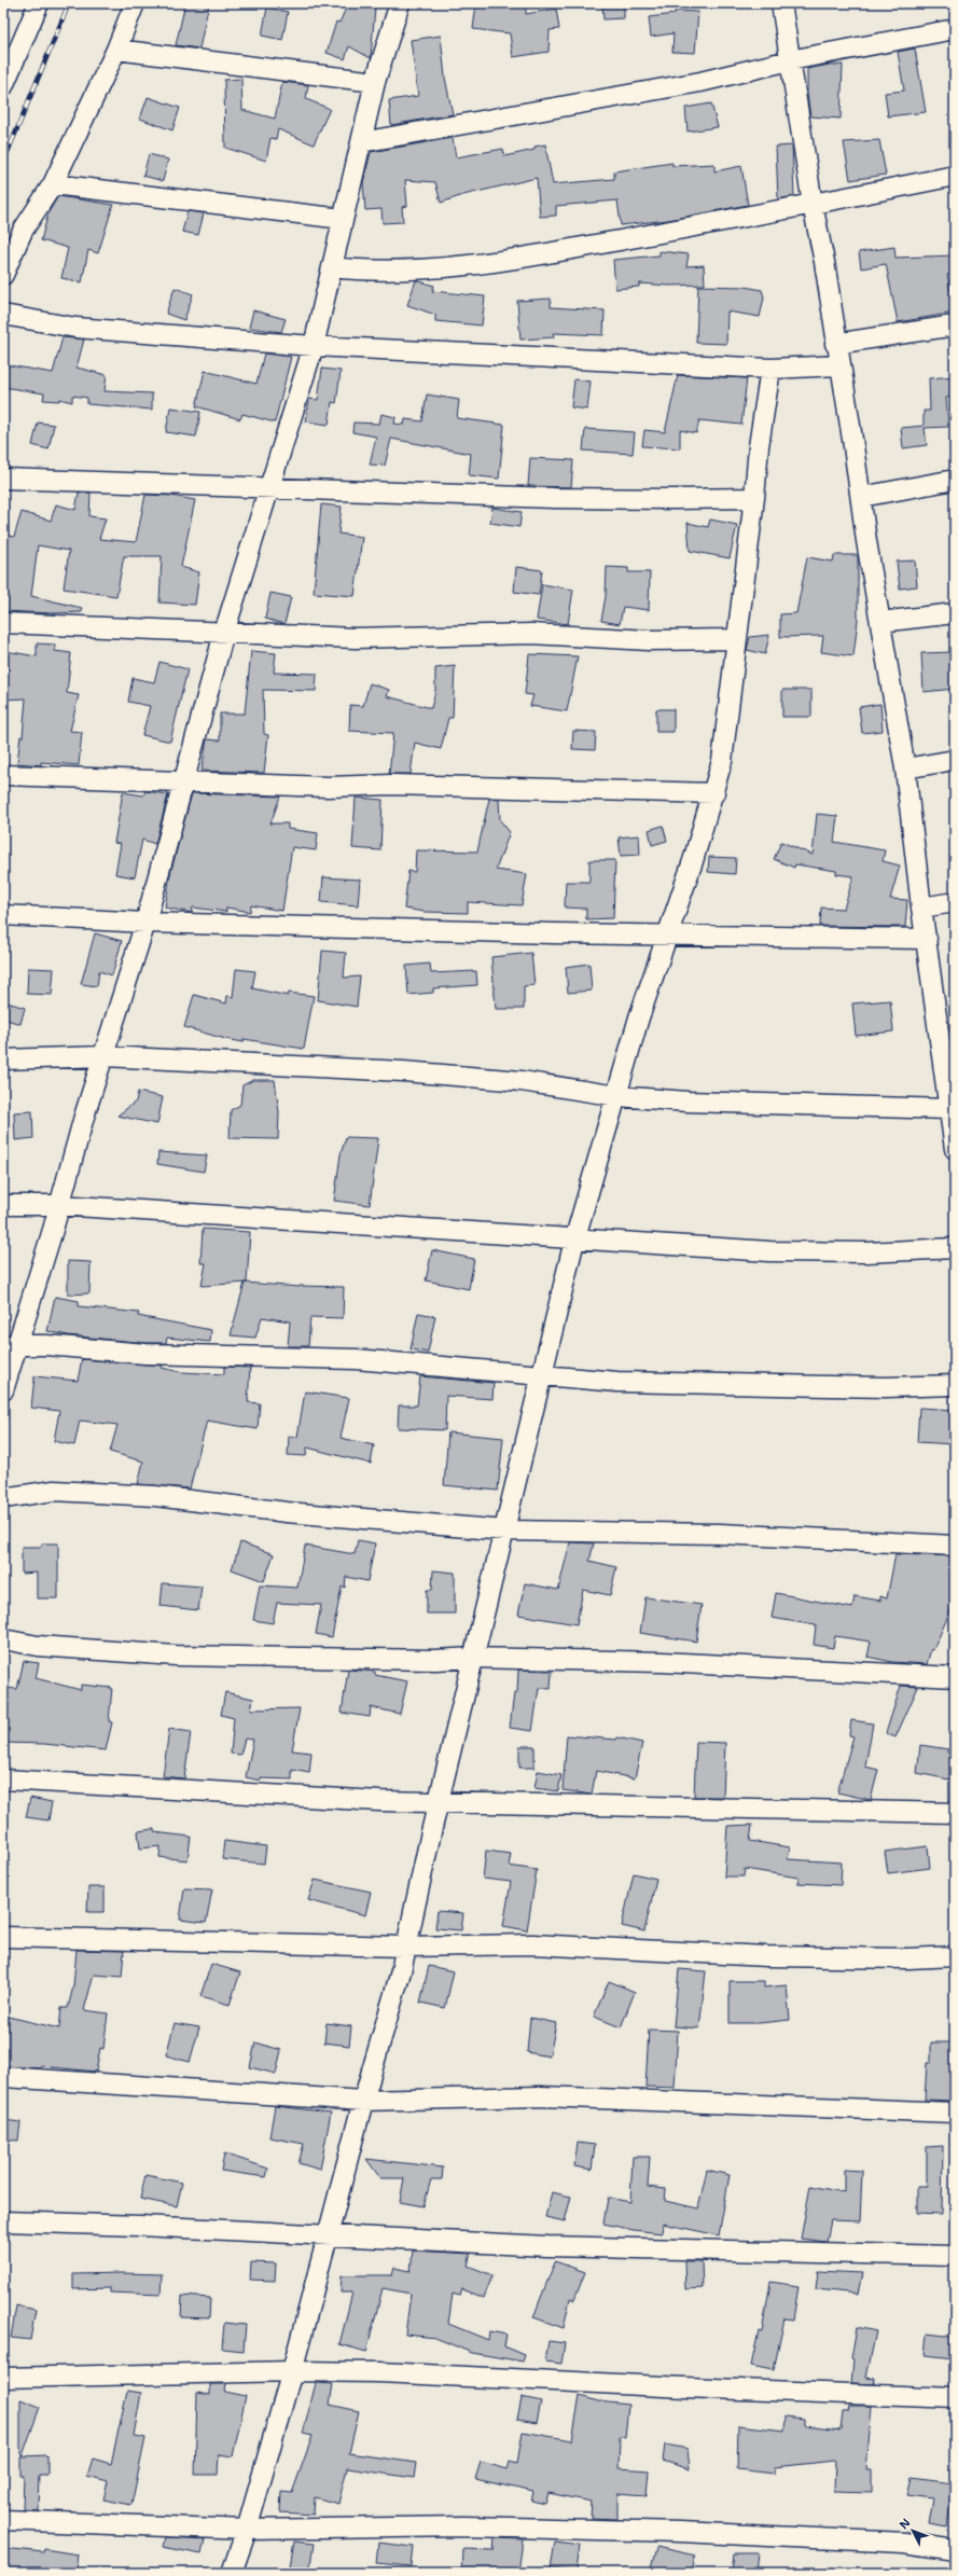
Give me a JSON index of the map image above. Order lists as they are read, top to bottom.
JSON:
{
  "north": "top left"
}
